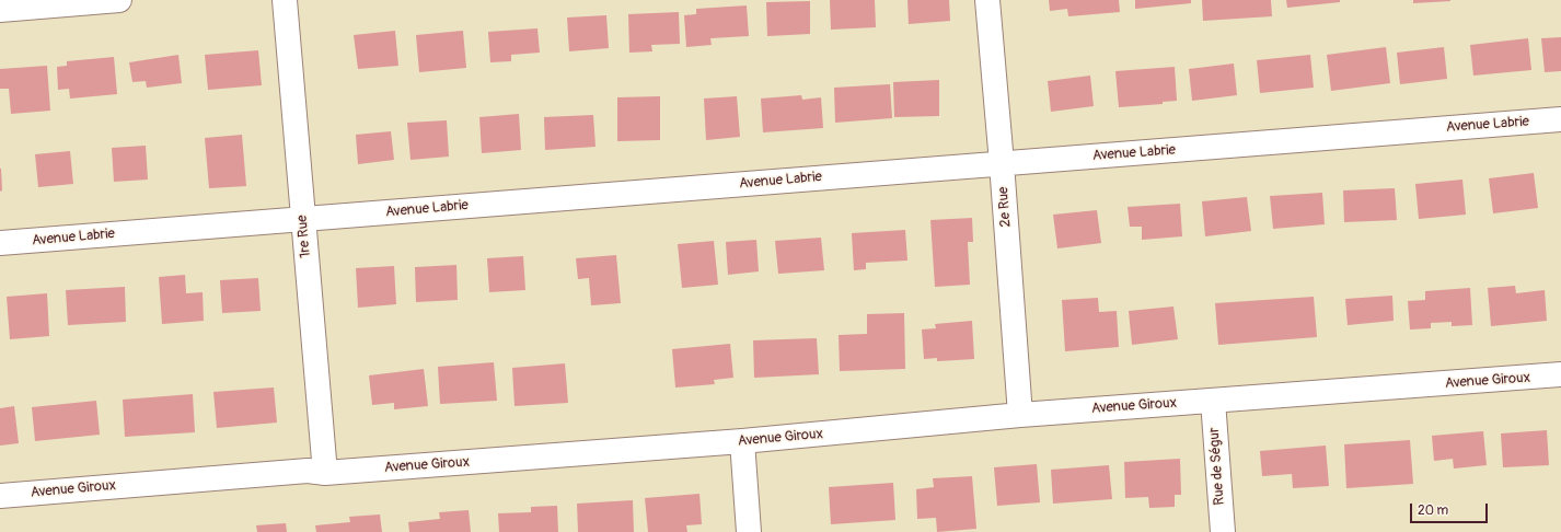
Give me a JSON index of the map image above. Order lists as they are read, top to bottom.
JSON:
{
  "streets": {
    "street": [
      "Avenue Labrie",
      "2e Rue",
      "1re Rue",
      "Avenue Giroux",
      "Rue de Ségur"
    ]
  },
  "crossings": [
    ["Avenue Labrie", "2e Rue"],
    ["Avenue Labrie", "1re Rue"],
    ["2e Rue", "Avenue Giroux"],
    ["1re Rue", "Avenue Giroux"],
    ["Avenue Giroux", "Rue de Ségur"]
  ],
  "scale_bar": "20 m"
}
